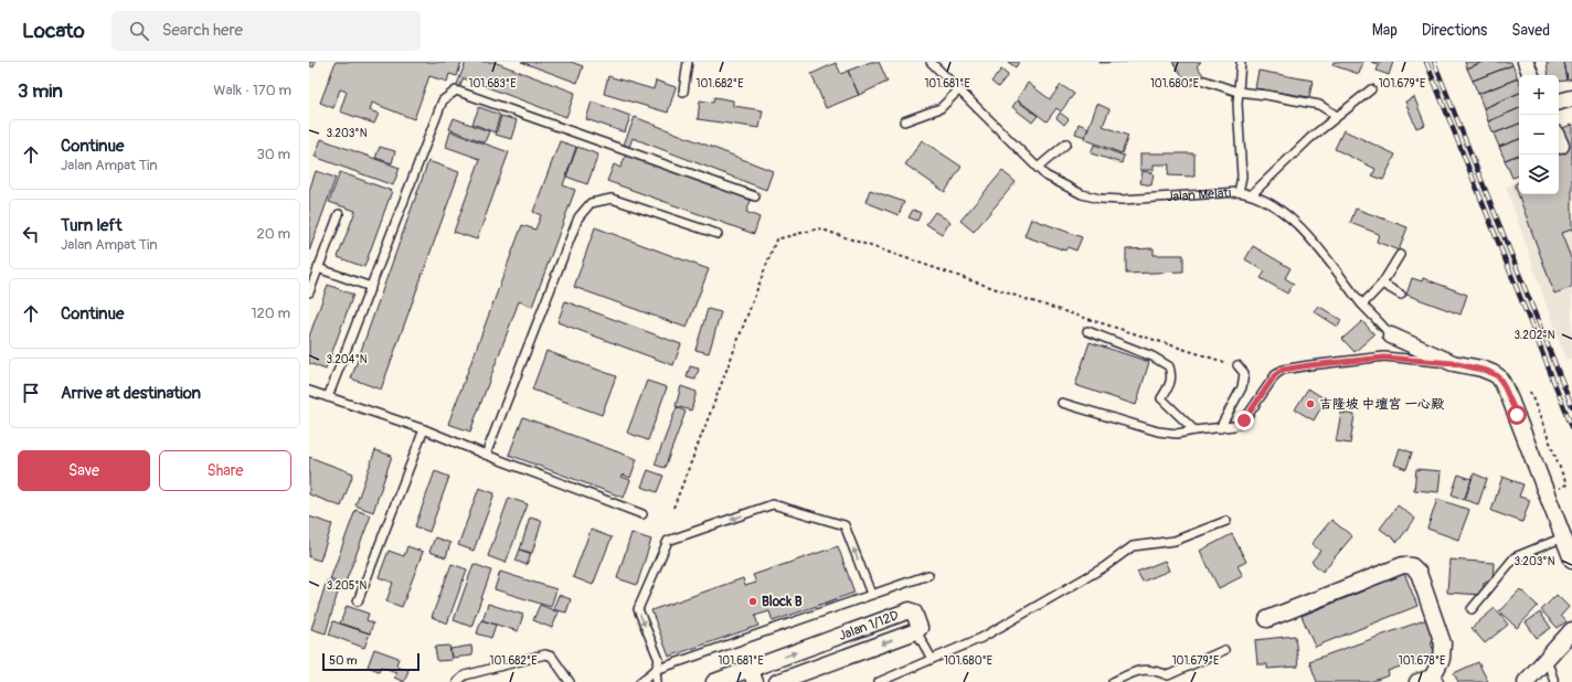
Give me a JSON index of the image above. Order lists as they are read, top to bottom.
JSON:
{
  "streets": {
    "street": ["Jalan Melati", "Jalan 1/12D"]
  },
  "places": ["吉隆坡 中壇宮 一心殿", "Block B"],
  "scale_bar": "50 m",
  "page": {
    "header": "Locato",
    "search": "Search here",
    "nav": ["Map", "Directions", "Saved"],
    "heading": ["3 min", "Walk · 170 m"],
    "map_buttons": ["+", "−"],
    "list": [
      ["Continue", "Jalan Ampat Tin", "30 m"],
      ["Turn left", "Jalan Ampat Tin", "20 m"],
      ["Continue", "120 m"],
      "Arrive at destination"
    ],
    "buttons": ["Save", "Share"],
    "scale": "50 m"
  },
  "coordinates": [
    "101.683°E",
    "101.681°E",
    "101.682°E",
    "101.680°E",
    "101.679°E",
    "3.203°N",
    "3.202°N",
    "3.204°N",
    "3.205°N",
    "101.678°E"
  ]
}
